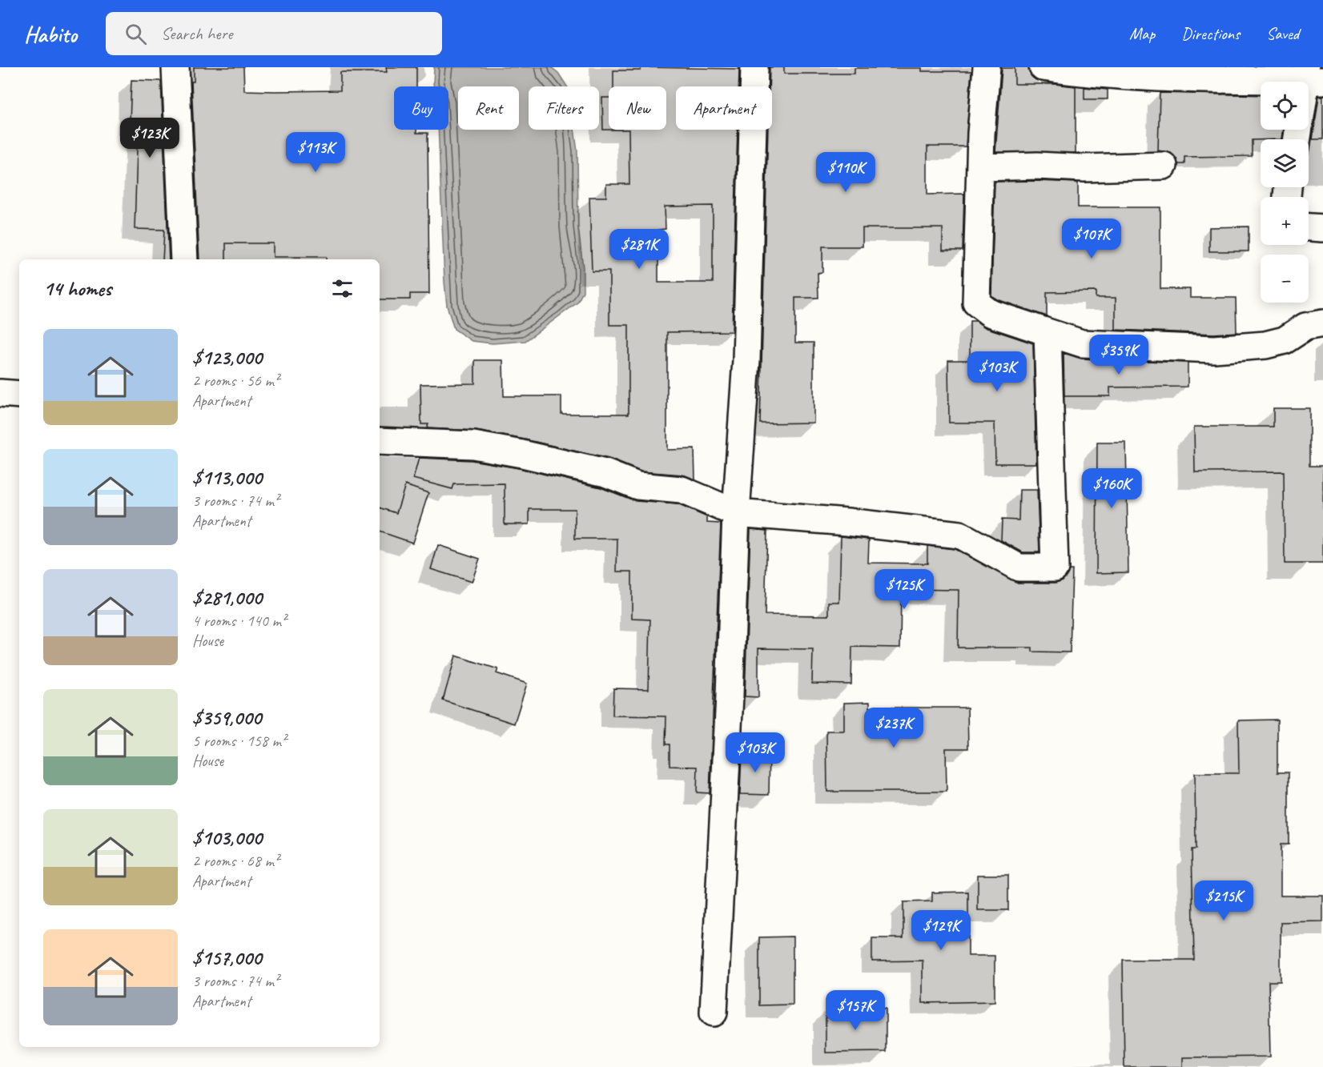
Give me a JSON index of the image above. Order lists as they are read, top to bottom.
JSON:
{
  "page": {
    "header": "Habito",
    "search": "Search here",
    "nav": ["Map", "Directions", "Saved"],
    "map_buttons": ["+", "−"],
    "chip": [
      "Buy",
      "Rent",
      "Filters",
      "New",
      "Apartment"
    ],
    "price": [
      "$123K",
      "$113K",
      "$110K",
      "$107K",
      "$281K",
      "$359K",
      "$103K",
      "$160K",
      "$125K",
      "$237K",
      "$103K",
      "$215K",
      "$129K",
      "$157K"
    ],
    "heading": "14 homes",
    "list": [
      {
        "name": "$123,000",
        "note": "2 rooms · 56 m² · Apartment"
      },
      {
        "name": "$113,000",
        "note": "3 rooms · 74 m² · Apartment"
      },
      {
        "name": "$281,000",
        "note": "4 rooms · 140 m² · House"
      },
      {
        "name": "$359,000",
        "note": "5 rooms · 158 m² · House"
      },
      {
        "name": "$103,000",
        "note": "2 rooms · 68 m² · Apartment"
      },
      {
        "name": "$157,000",
        "note": "3 rooms · 74 m² · Apartment"
      }
    ]
  }
}
